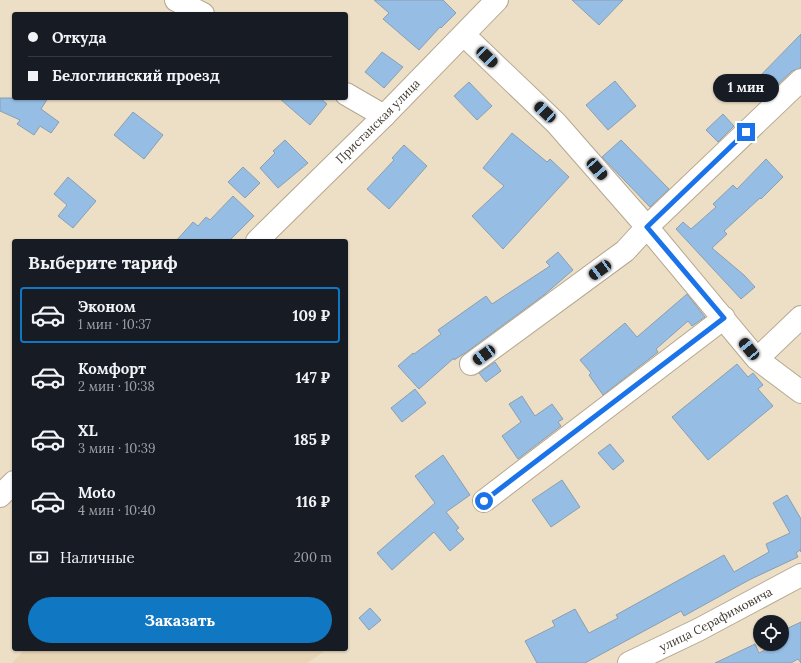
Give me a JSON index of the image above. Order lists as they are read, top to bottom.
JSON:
{
  "streets": {
    "street": ["Пристанская улица", "улица Серафимовича"]
  },
  "page": {
    "banner": ["Откуда", "Белоглинский проезд"],
    "bubble": "1 мин",
    "heading": "Выберите тариф",
    "list": [
      {
        "name": "Эконом",
        "note": "1 мин · 10:37",
        "value": "109 ₽"
      },
      {
        "name": "Комфорт",
        "note": "2 мин · 10:38",
        "value": "147 ₽"
      },
      {
        "name": "XL",
        "note": "3 мин · 10:39",
        "value": "185 ₽"
      },
      {
        "name": "Moto",
        "note": "4 мин · 10:40",
        "value": "116 ₽"
      }
    ],
    "pay": ["Наличные", "200 m"],
    "buttons": "Заказать"
  }
}
